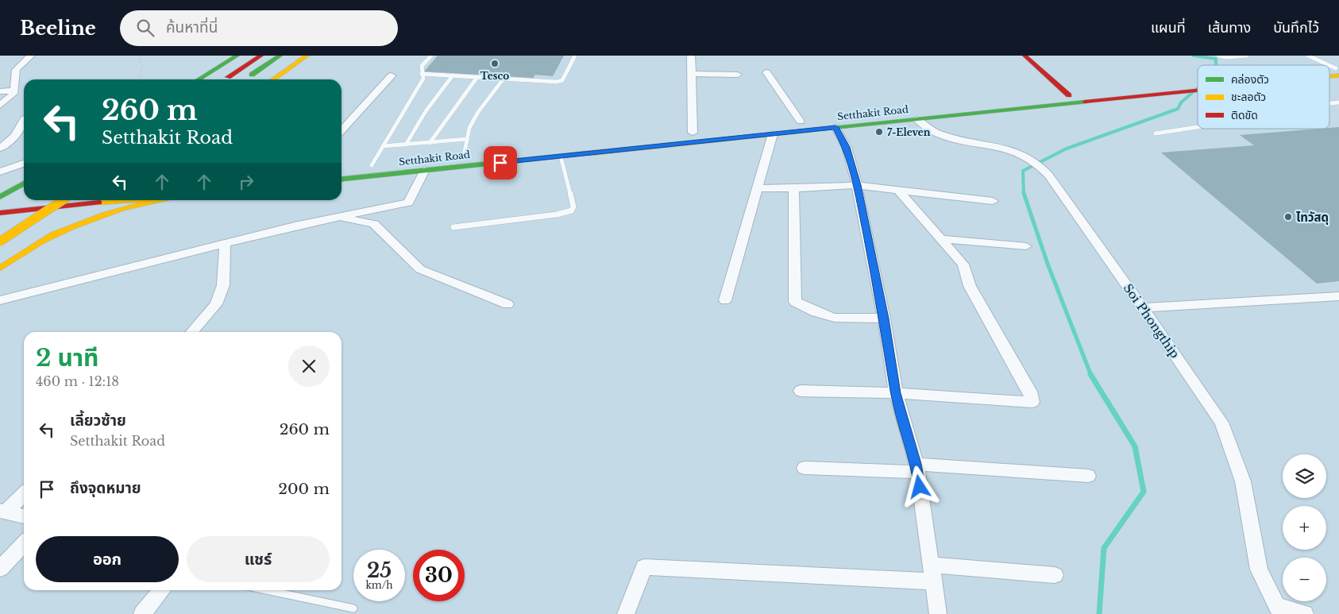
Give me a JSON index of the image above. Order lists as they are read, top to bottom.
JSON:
{
  "streets": {
    "main road": ["Setthakit Road"],
    "street": ["Soi Phongthip"]
  },
  "crossings": [
    ["Setthakit Road", "Soi Phongthip"]
  ],
  "places": ["Tesco", "7-Eleven", "ไทวัสดุ"],
  "legend": ["คล่องตัว", "ชะลอตัว", "ติดขัด"],
  "page": {
    "header": "Beeline",
    "search": "ค้นหาที่นี่",
    "nav": ["แผนที่", "เส้นทาง", "บันทึกไว้"],
    "turn": ["260 m", "Setthakit Road"],
    "heading": ["2 นาที", "460 m · 12:18"],
    "list": [
      {
        "name": "เลี้ยวซ้าย",
        "note": "Setthakit Road",
        "value": "260 m"
      },
      {
        "name": "ถึงจุดหมาย",
        "value": "200 m"
      }
    ],
    "map_buttons": ["+", "−"],
    "buttons": ["ออก", "แชร์"],
    "speed": "25 km/h",
    "limit": "30"
  }
}
